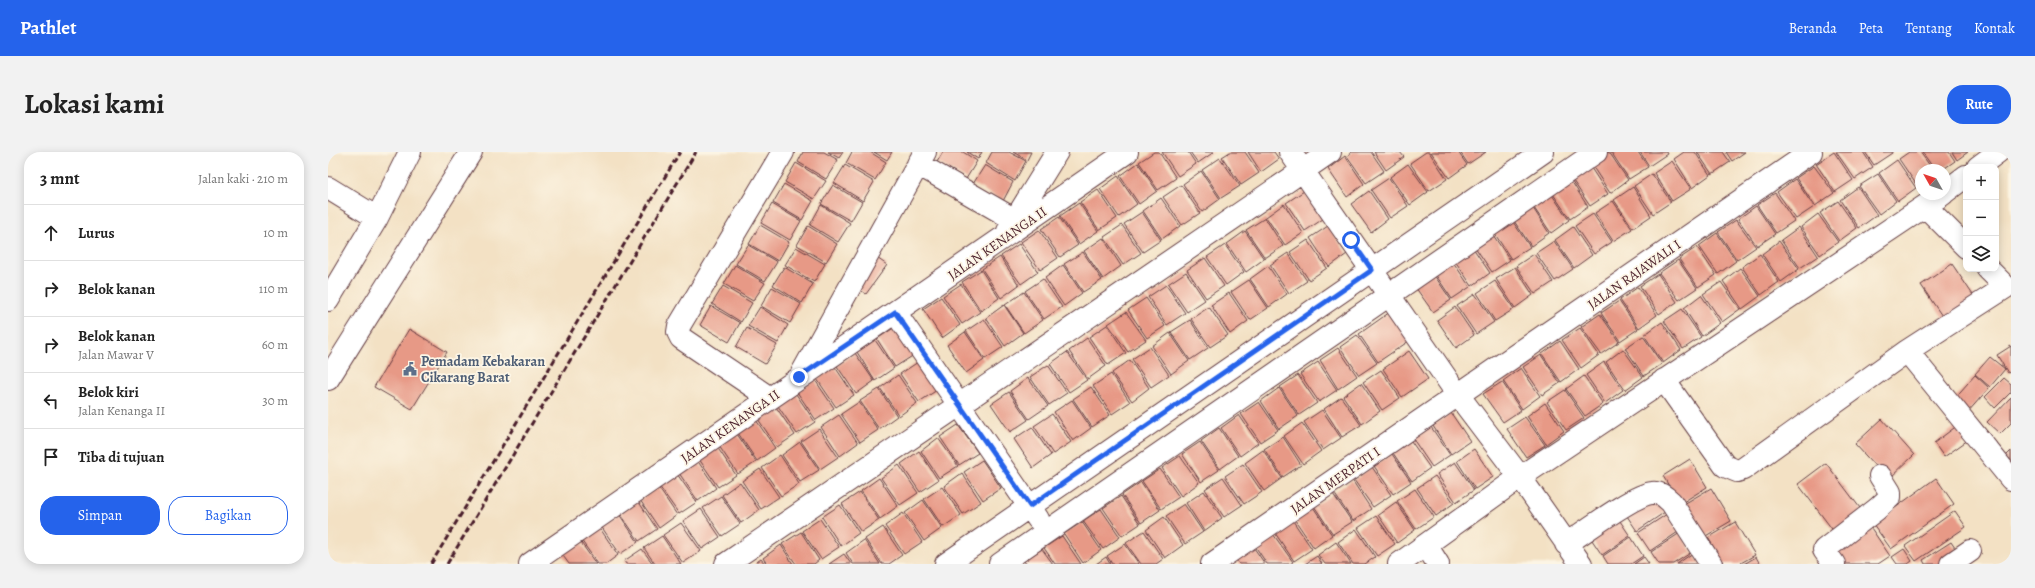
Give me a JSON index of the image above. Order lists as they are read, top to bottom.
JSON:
{
  "streets": {
    "street": ["JALAN KENANGA II", "JALAN RAJAWALI I", "JALAN MERPATI I"]
  },
  "crossings": [
    ["JALAN RAJAWALI I", "JALAN MERPATI I"]
  ],
  "places": {
    "public building": ["Pemadam Kebakaran Cikarang Barat"]
  },
  "north": "top left",
  "page": {
    "header": "Pathlet",
    "nav": [
      "Beranda",
      "Peta",
      "Tentang",
      "Kontak"
    ],
    "title": "Lokasi kami",
    "buttons": [
      "Rute",
      ["Simpan", "Bagikan"]
    ],
    "heading": ["3 mnt", "Jalan kaki · 210 m"],
    "map_buttons": ["+", "−"],
    "list": [
      ["Lurus", "10 m"],
      ["Belok kanan", "110 m"],
      ["Belok kanan", "Jalan Mawar V", "60 m"],
      ["Belok kiri", "Jalan Kenanga II", "30 m"],
      "Tiba di tujuan"
    ]
  }
}
